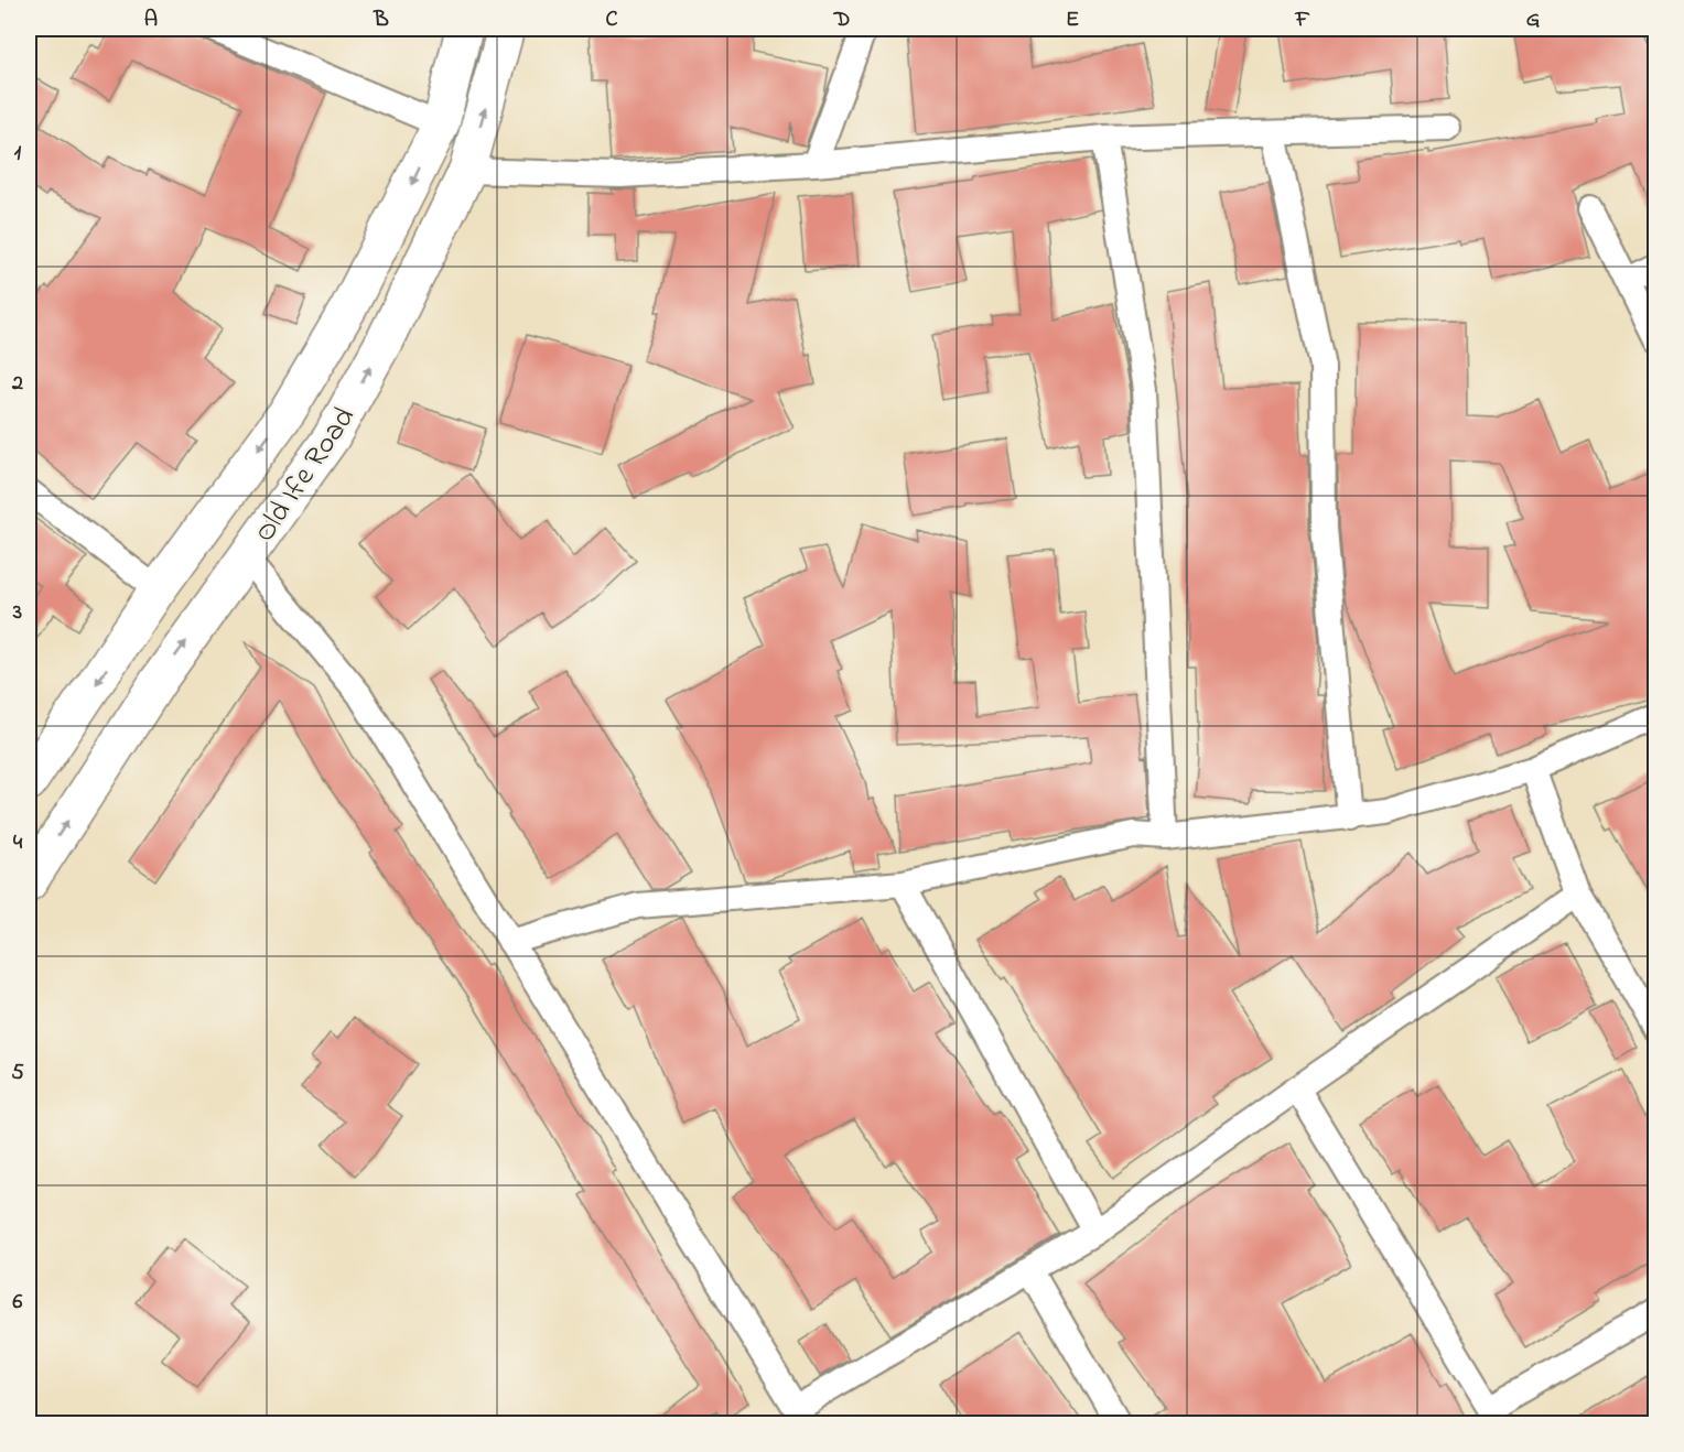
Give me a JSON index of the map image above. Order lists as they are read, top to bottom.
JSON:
{
  "streets": {
    "main road": ["Old Ife Road"]
  },
  "grid": {
    "columns": [
      "A",
      "B",
      "C",
      "D",
      "E",
      "F",
      "G"
    ],
    "rows": [
      "1",
      "2",
      "3",
      "4",
      "5",
      "6"
    ]
  }
}
